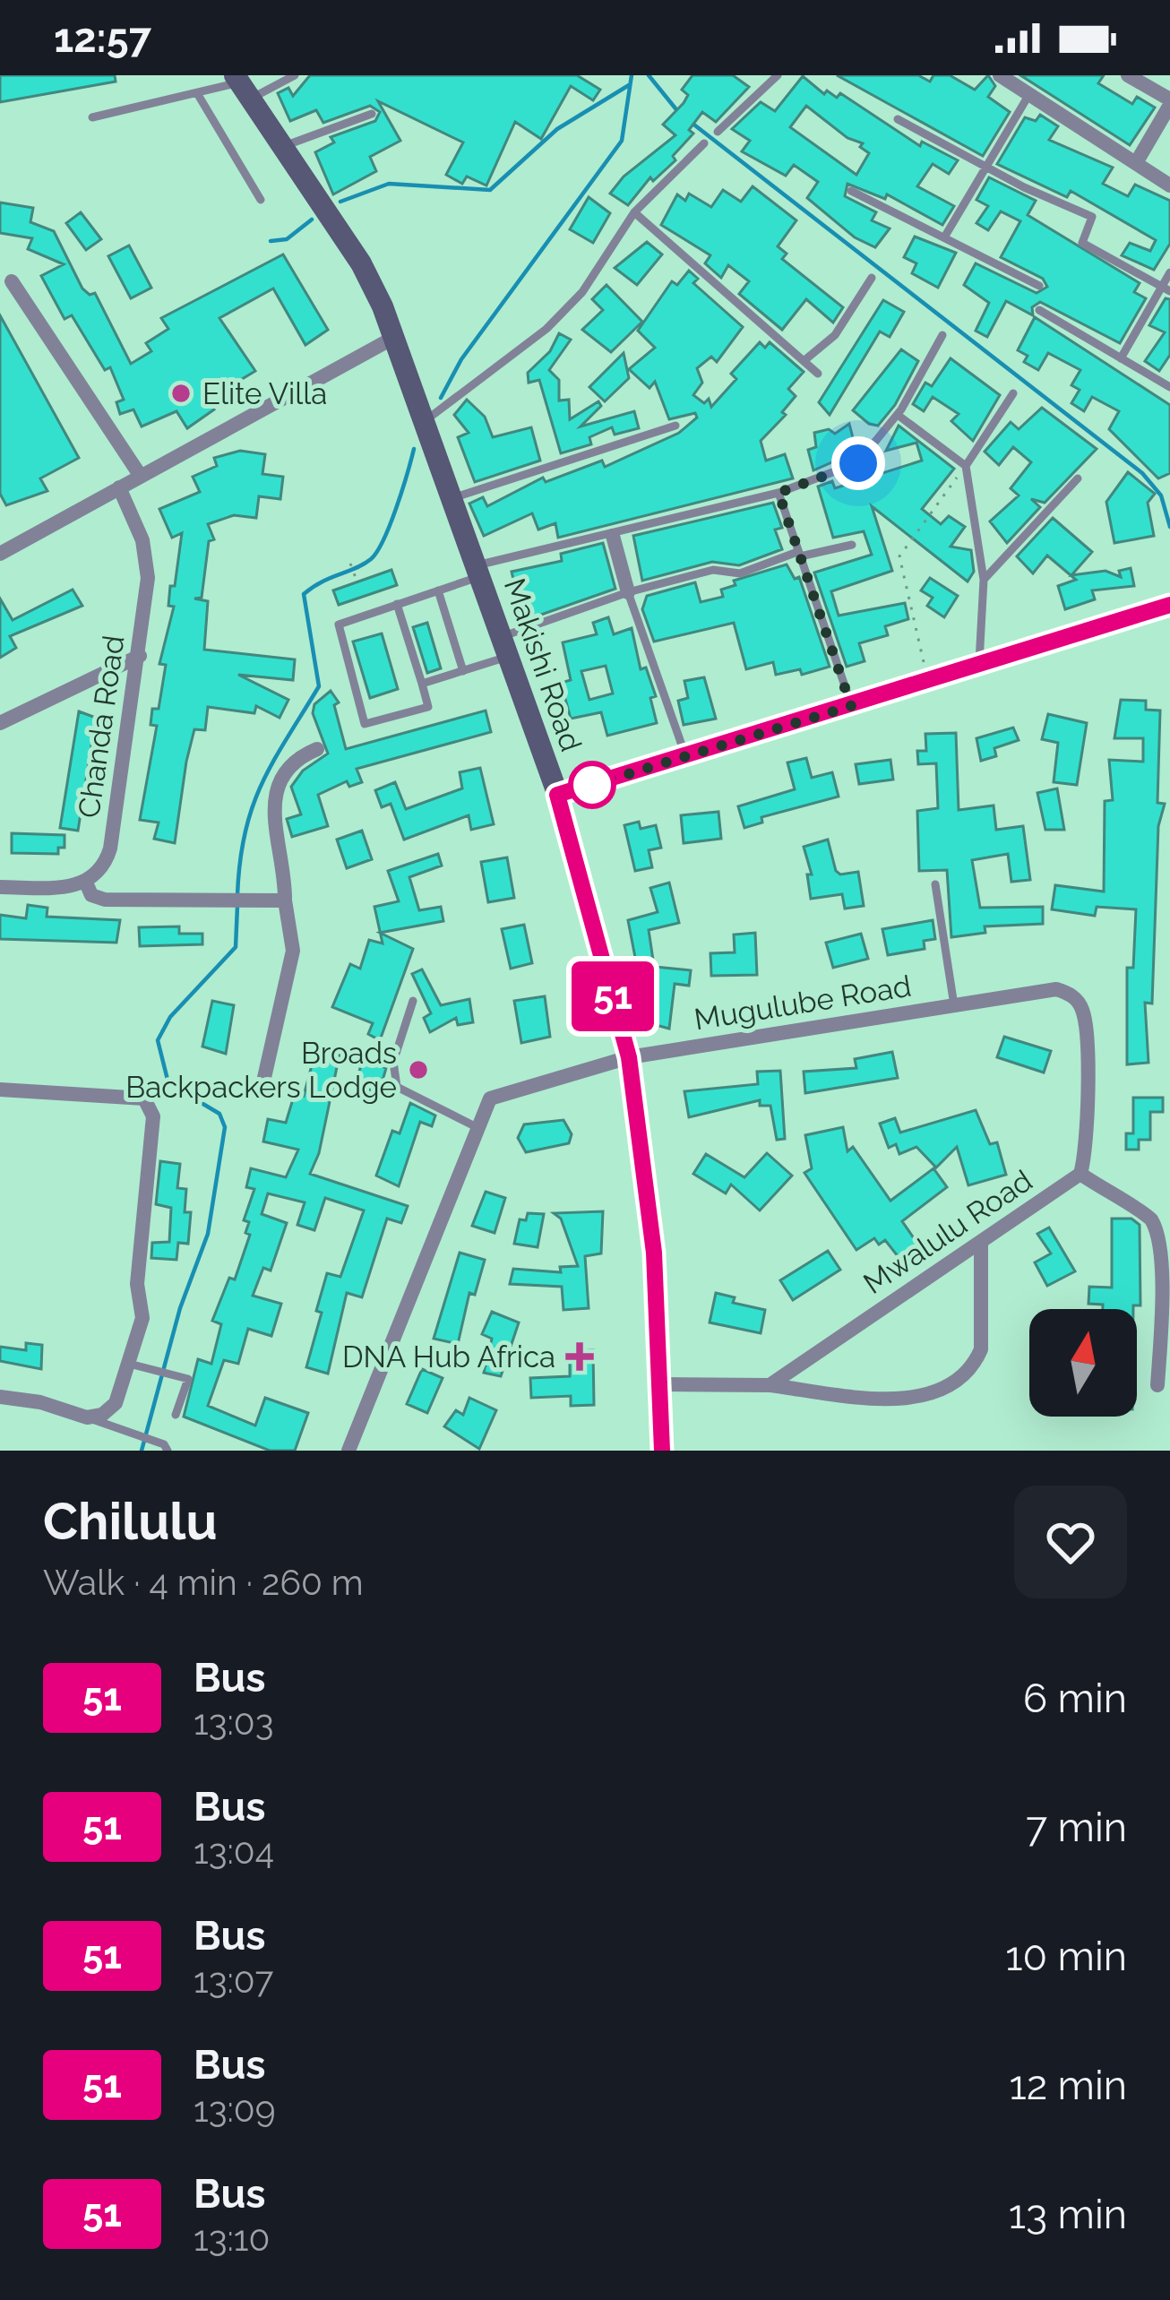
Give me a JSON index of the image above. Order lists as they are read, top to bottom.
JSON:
{
  "streets": {
    "main road": ["Makishi Road"],
    "street": ["Chanda Road", "Mugulube Road", "Mwalulu Road"]
  },
  "crossings": [
    ["Makishi Road", "Mugulube Road"],
    ["Mugulube Road", "Mwalulu Road"]
  ],
  "places": {
    "other": ["Elite Villa", "Broads Backpackers Lodge"],
    "health": ["DNA Hub Africa"]
  },
  "lines": ["bus line 51"],
  "north": "top",
  "page": {
    "status": "12:57",
    "on_map": "51",
    "heading": ["Chilulu", "Walk · 4 min · 260 m"],
    "list": [
      {
        "mark": "51",
        "name": "Bus",
        "note": "13:03",
        "value": "6 min"
      },
      {
        "mark": "51",
        "name": "Bus",
        "note": "13:04",
        "value": "7 min"
      },
      {
        "mark": "51",
        "name": "Bus",
        "note": "13:07",
        "value": "10 min"
      },
      {
        "mark": "51",
        "name": "Bus",
        "note": "13:09",
        "value": "12 min"
      },
      {
        "mark": "51",
        "name": "Bus",
        "note": "13:10",
        "value": "13 min"
      }
    ]
  }
}
